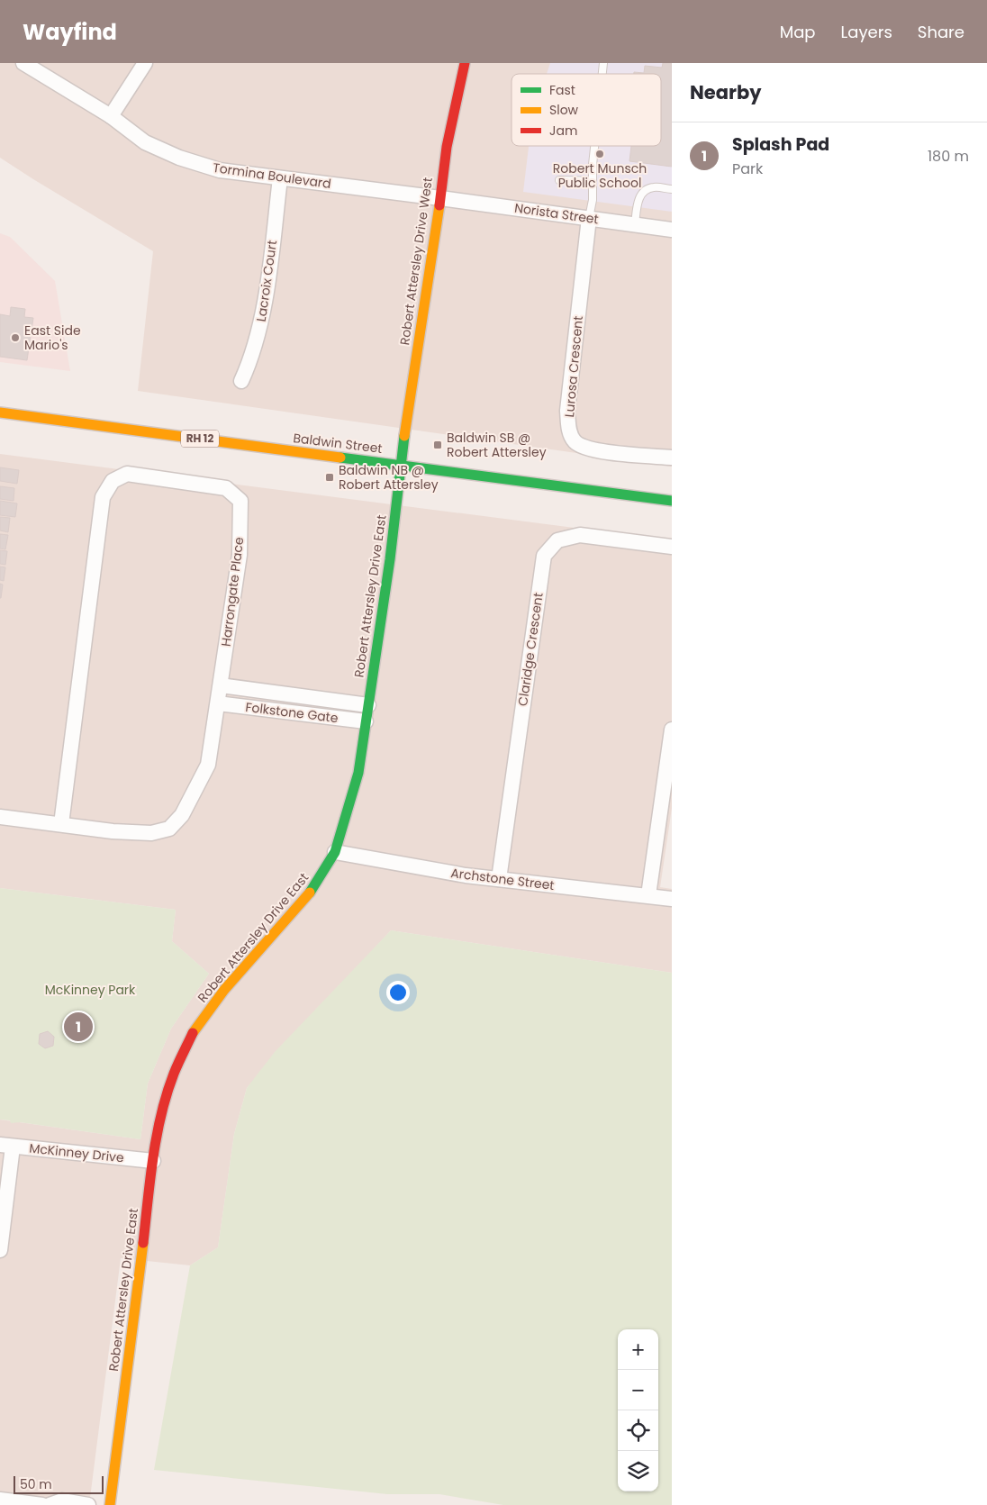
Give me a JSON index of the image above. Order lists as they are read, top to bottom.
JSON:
{
  "streets": {
    "street": [
      "Tormina Boulevard",
      "Norista Street",
      "Robert Attersley Drive West",
      "Lacroix Court",
      "Lurosa Crescent",
      "RH 12",
      "Baldwin Street",
      "Harrongate Place",
      "Robert Attersley Drive East",
      "Claridge Crescent",
      "Folkstone Gate",
      "Archstone Street",
      "McKinney Drive"
    ]
  },
  "crossings": [
    ["Tormina Boulevard", "Norista Street"],
    ["Tormina Boulevard", "Robert Attersley Drive West"],
    ["Tormina Boulevard", "Lacroix Court"],
    ["Norista Street", "Robert Attersley Drive West"],
    ["Norista Street", "Lurosa Crescent"],
    ["Robert Attersley Drive West", "Baldwin Street"],
    ["Robert Attersley Drive West", "Robert Attersley Drive East"],
    ["Baldwin Street", "Robert Attersley Drive East"],
    ["Harrongate Place", "Folkstone Gate"],
    ["Robert Attersley Drive East", "Folkstone Gate"],
    ["Robert Attersley Drive East", "Archstone Street"],
    ["Robert Attersley Drive East", "McKinney Drive"],
    ["Claridge Crescent", "Archstone Street"]
  ],
  "parks": ["McKinney Park"],
  "places": {
    "other": ["Robert Munsch Public School", "East Side Mario's"],
    "transit": ["Baldwin SB @ Robert Attersley", "Baldwin NB @ Robert Attersley"]
  },
  "legend": ["Fast", "Slow", "Jam"],
  "scale_bar": "50 m",
  "page": {
    "header": "Wayfind",
    "nav": ["Map", "Layers", "Share"],
    "heading": "Nearby",
    "list": [
      {
        "mark": "1",
        "name": "Splash Pad",
        "note": "Park",
        "value": "180 m"
      }
    ],
    "pins": "1",
    "map_buttons": ["+", "−"],
    "scale": "50 m"
  }
}
